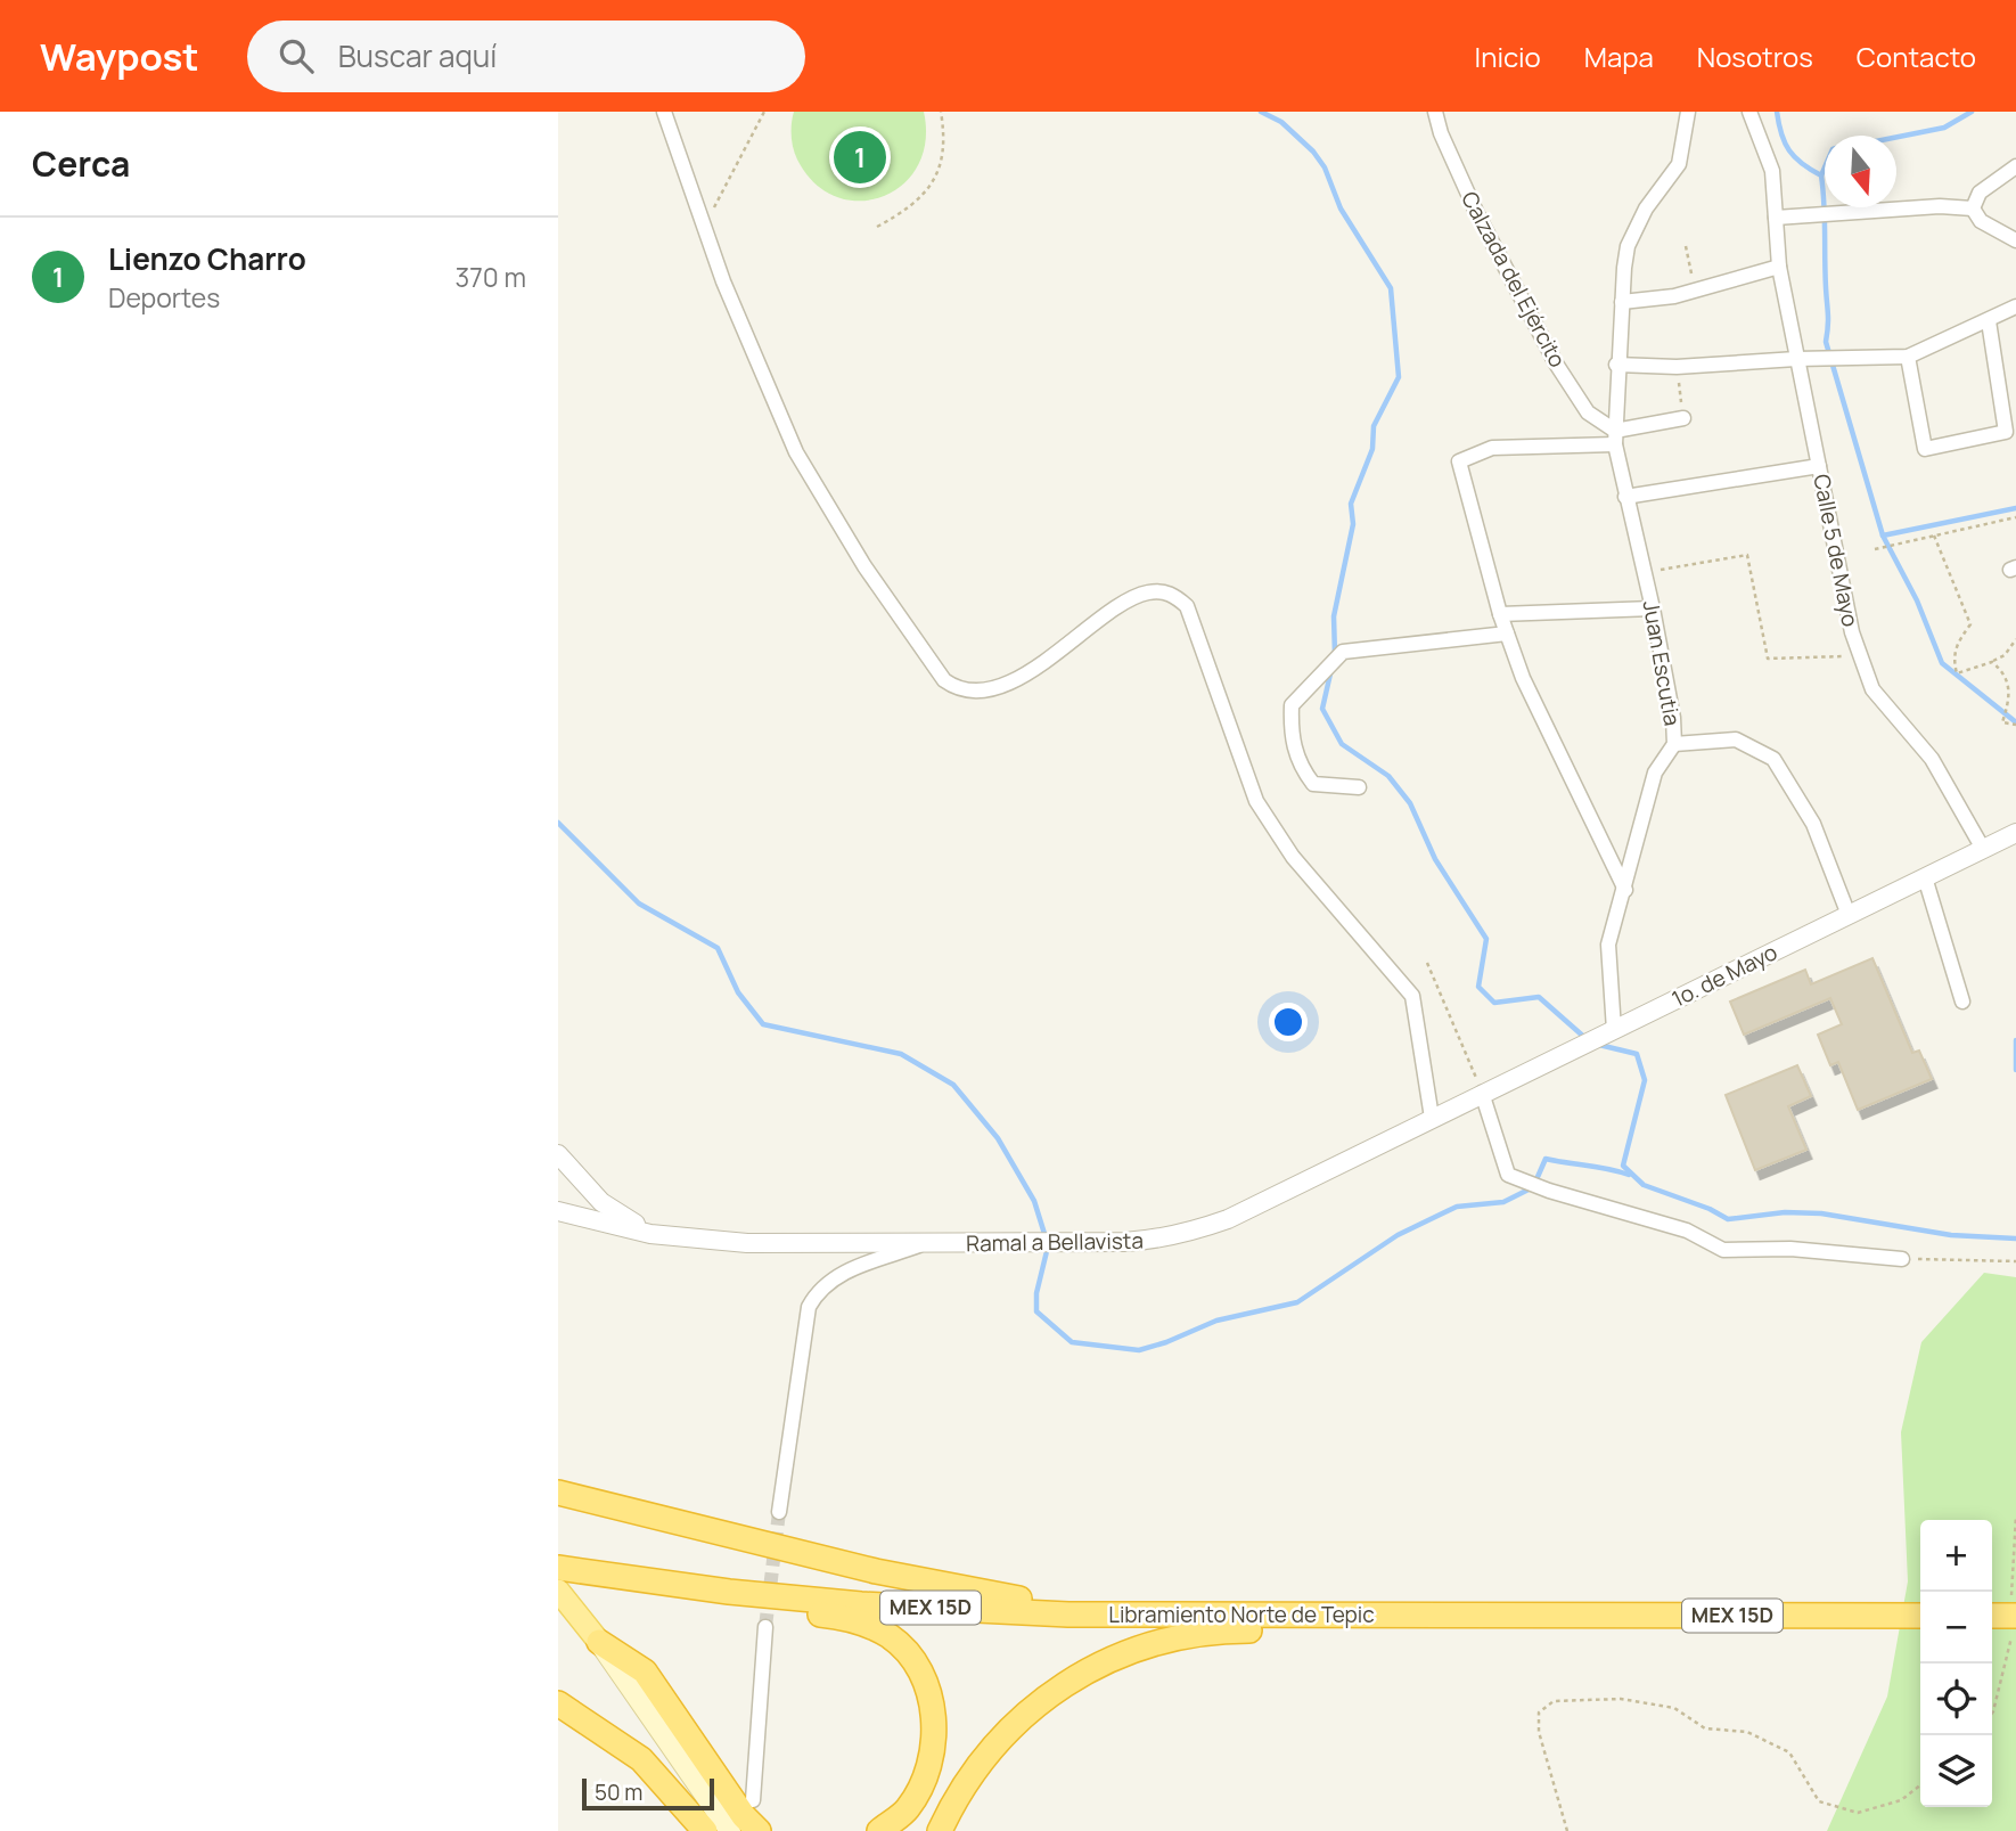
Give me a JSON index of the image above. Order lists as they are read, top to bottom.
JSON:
{
  "streets": {
    "highway": ["MEX 15D", "Libramiento Norte de Tepic"],
    "street": [
      "Calzada del Ejército",
      "Calle 5 de Mayo",
      "Juan Escutia",
      "1o. de Mayo",
      "Ramal a Bellavista"
    ]
  },
  "crossings": [
    ["Calzada del Ejército", "Juan Escutia"],
    ["Calle 5 de Mayo", "1o. de Mayo"],
    ["Juan Escutia", "1o. de Mayo"],
    ["1o. de Mayo", "Ramal a Bellavista"]
  ],
  "scale_bar": "50 m",
  "north": "bottom",
  "page": {
    "header": "Waypost",
    "search": "Buscar aquí",
    "nav": [
      "Inicio",
      "Mapa",
      "Nosotros",
      "Contacto"
    ],
    "heading": "Cerca",
    "pins": "1",
    "list": [
      {
        "mark": "1",
        "name": "Lienzo Charro",
        "note": "Deportes",
        "value": "370 m"
      }
    ],
    "map_buttons": ["+", "−"],
    "scale": "50 m"
  }
}
